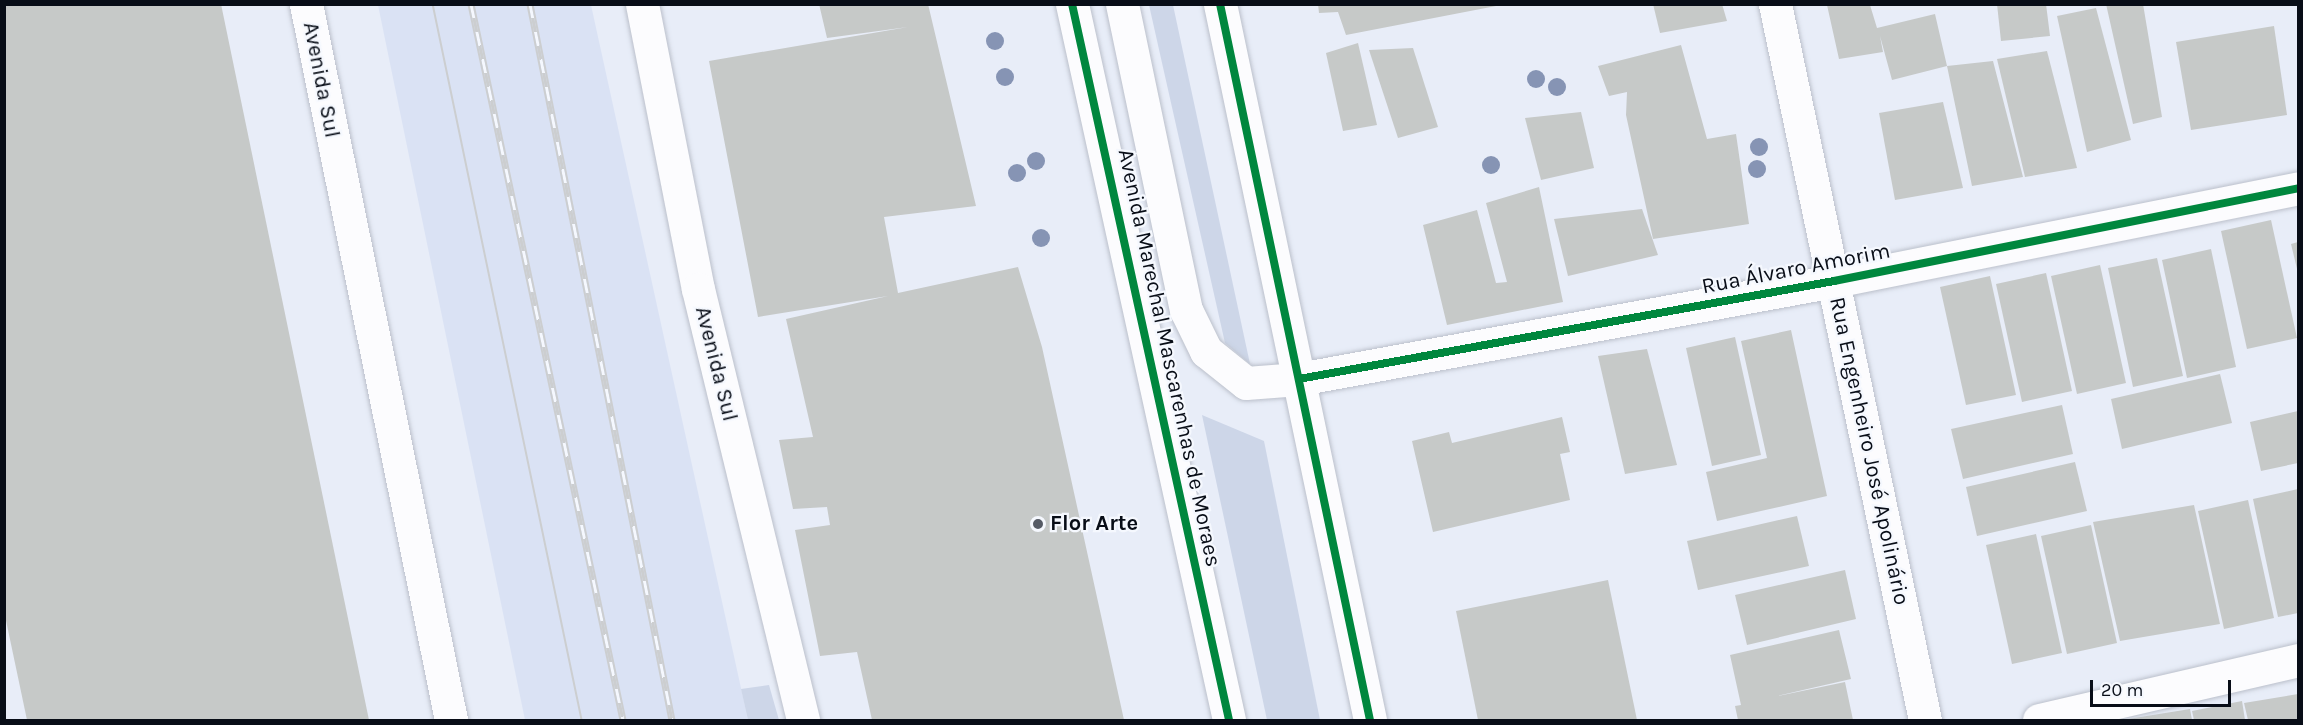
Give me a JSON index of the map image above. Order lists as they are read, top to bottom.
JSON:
{
  "streets": {
    "main road": [
      "Avenida Sul",
      "Rua Álvaro Amorim",
      "Avenida Marechal Mascarenhas de Moraes",
      "Rua Engenheiro José Apolinário"
    ]
  },
  "crossings": [
    ["Rua Álvaro Amorim", "Rua Engenheiro José Apolinário"]
  ],
  "places": ["Flor Arte"],
  "scale_bar": "20 m"
}
